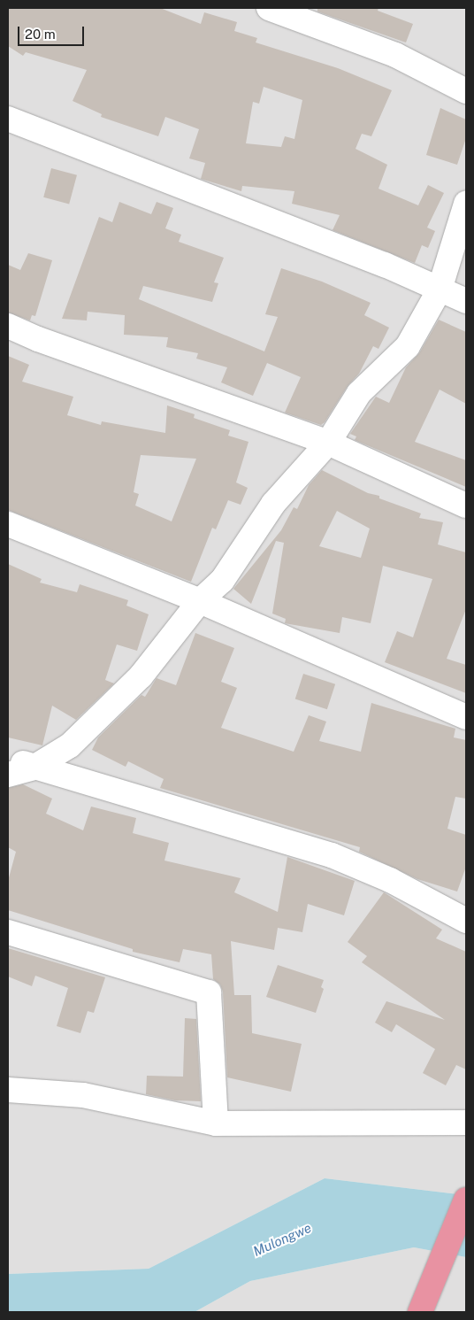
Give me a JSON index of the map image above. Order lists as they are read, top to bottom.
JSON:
{
  "water": ["Mulongwe"],
  "scale_bar": "20 m"
}
